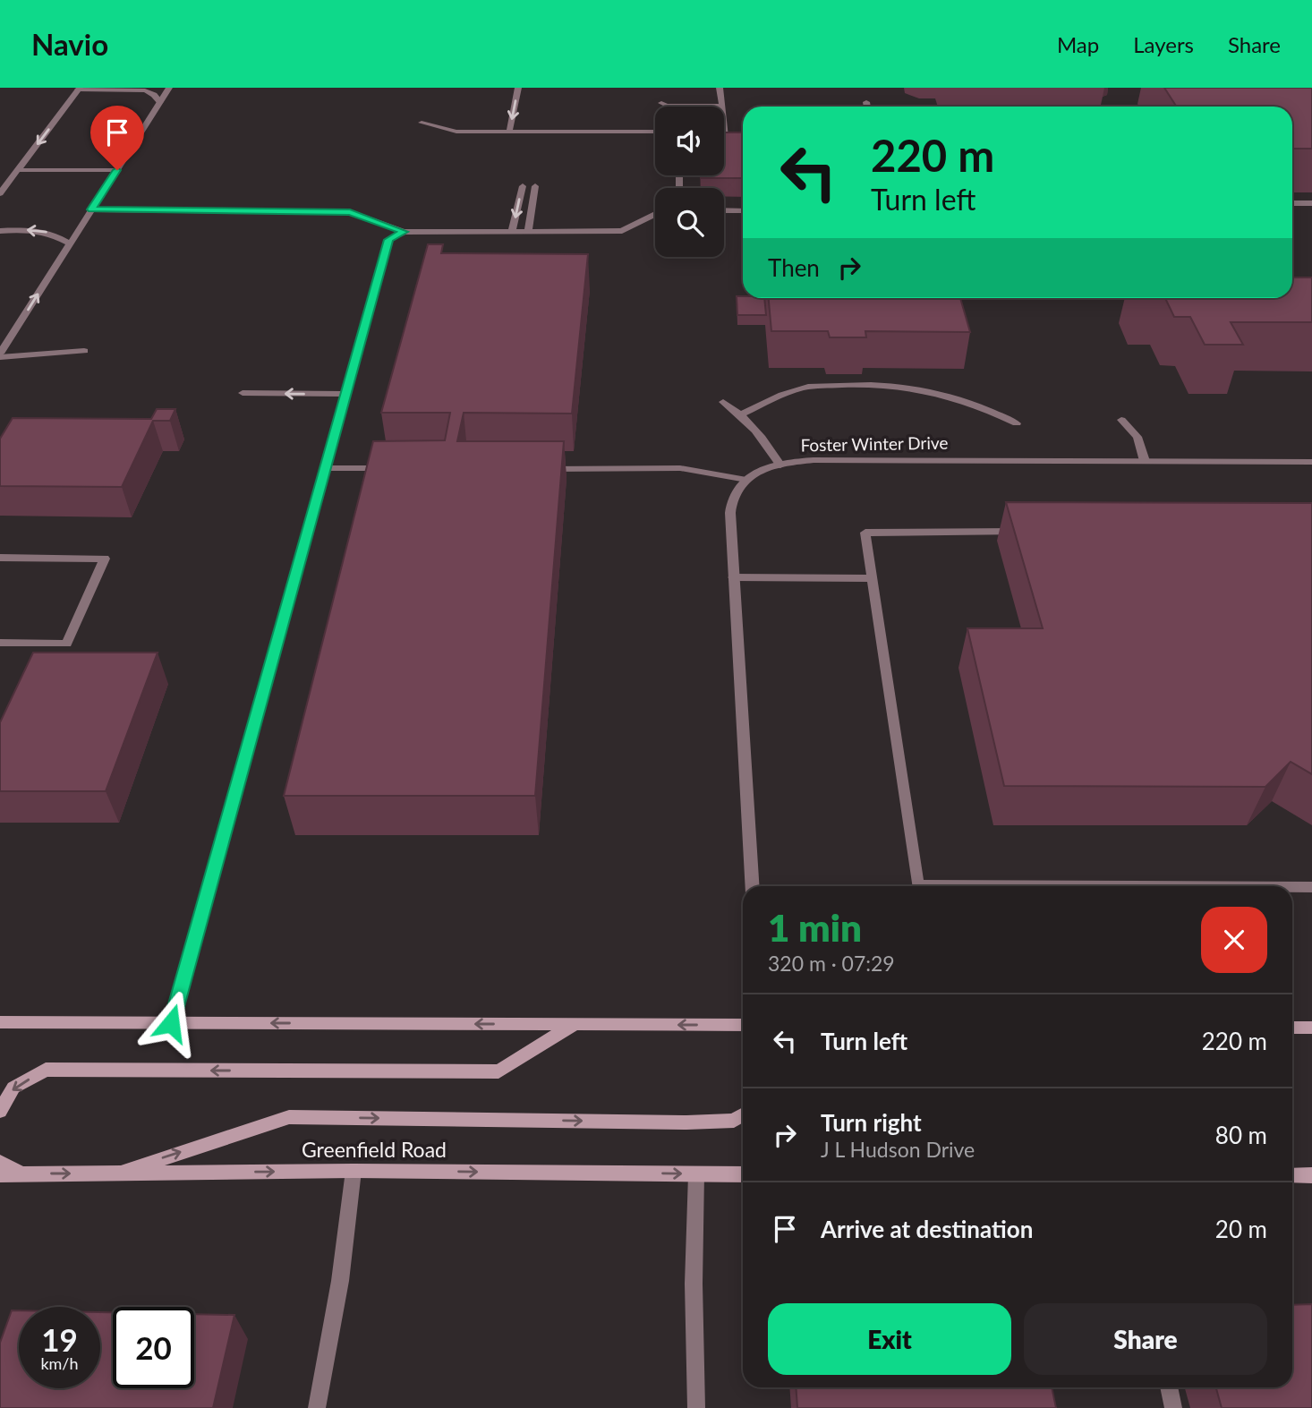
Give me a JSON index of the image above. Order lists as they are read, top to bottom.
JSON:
{
  "streets": {
    "main road": ["Greenfield Road"],
    "street": ["Foster Winter Drive"]
  },
  "page": {
    "header": "Navio",
    "nav": ["Map", "Layers", "Share"],
    "turn": ["220 m", "Turn left"],
    "then": "Then",
    "heading": ["1 min", "320 m · 07:29"],
    "list": [
      {
        "name": "Turn left",
        "value": "220 m"
      },
      {
        "name": "Turn right",
        "note": "J L Hudson Drive",
        "value": "80 m"
      },
      {
        "name": "Arrive at destination",
        "value": "20 m"
      }
    ],
    "buttons": ["Exit", "Share"],
    "speed": "19 km/h",
    "limit": "20"
  }
}
